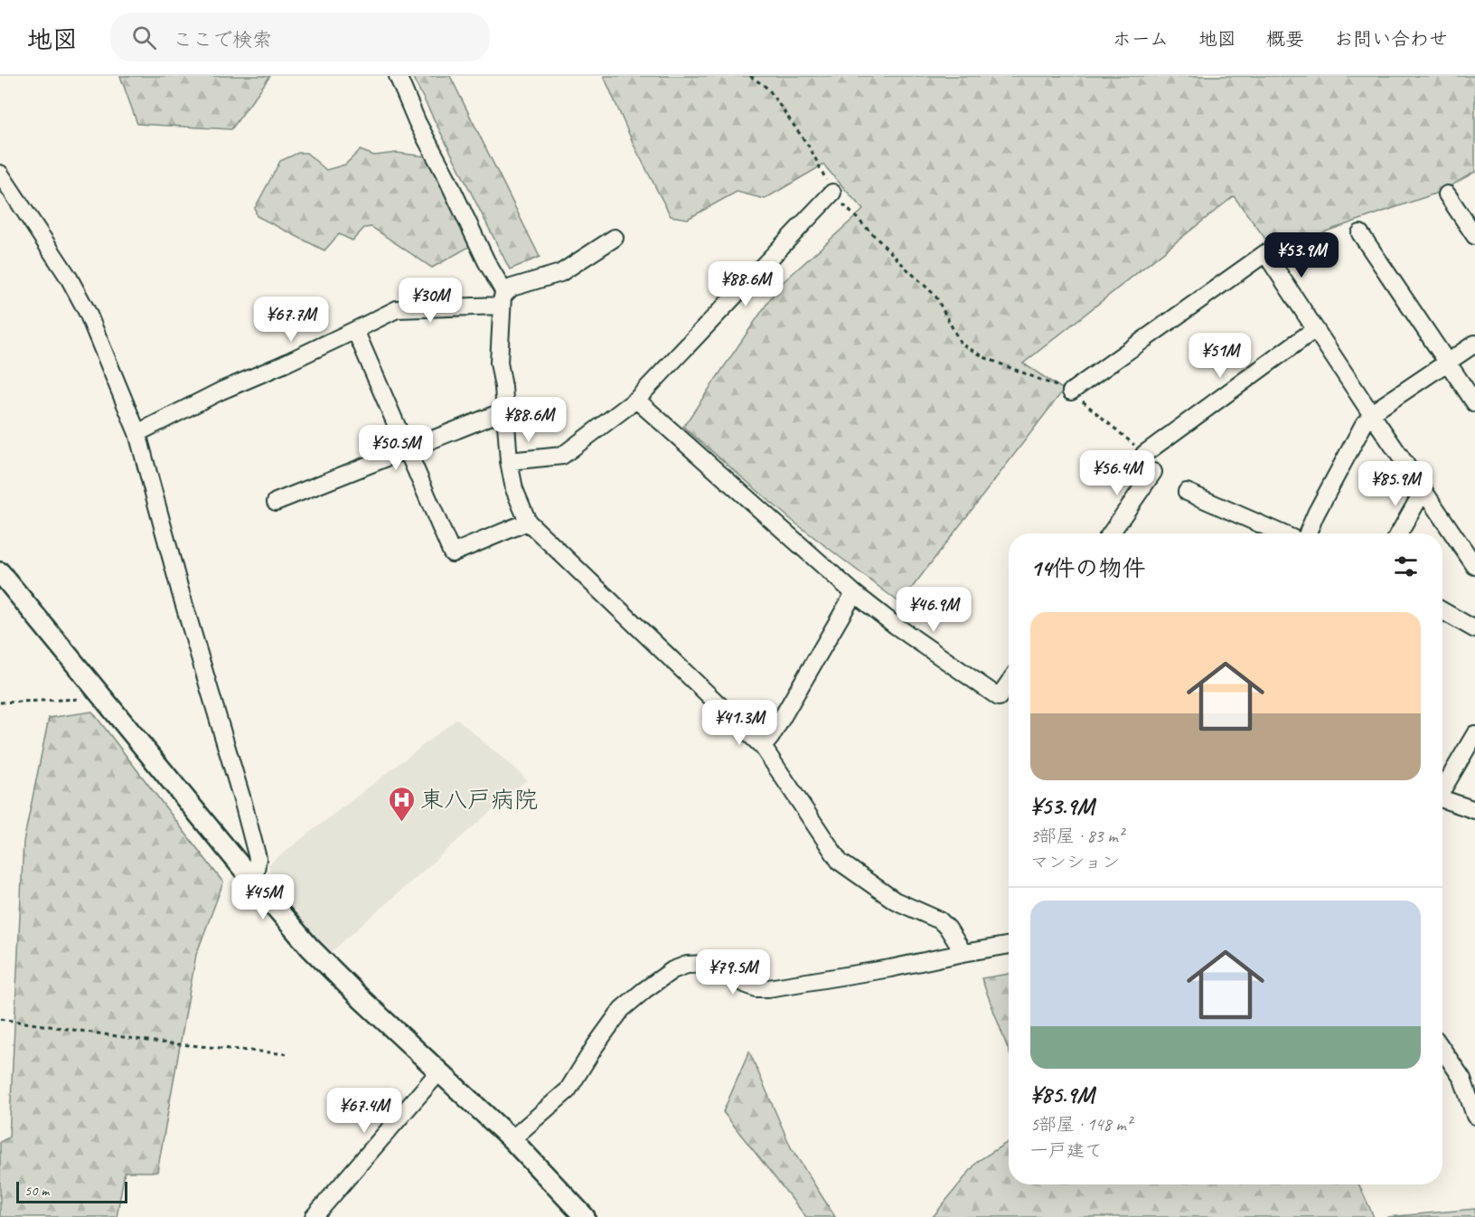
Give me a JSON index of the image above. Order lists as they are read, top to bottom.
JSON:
{
  "places": {
    "hospital": ["東八戸病院"]
  },
  "scale_bar": "50 m",
  "page": {
    "header": "地図",
    "search": "ここで検索",
    "nav": [
      "ホーム",
      "地図",
      "概要",
      "お問い合わせ"
    ],
    "price": [
      "¥53.9M",
      "¥88.6M",
      "¥30M",
      "¥67.7M",
      "¥51M",
      "¥88.6M",
      "¥50.5M",
      "¥56.4M",
      "¥85.9M",
      "¥46.9M",
      "¥41.3M",
      "¥45M",
      "¥79.5M",
      "¥67.4M"
    ],
    "heading": "14件の物件",
    "list": [
      {
        "name": "¥53.9M",
        "note": "3部屋 · 83 m² · マンション"
      },
      {
        "name": "¥85.9M",
        "note": "5部屋 · 148 m² · 一戸建て"
      }
    ],
    "scale": "50 m"
  }
}
